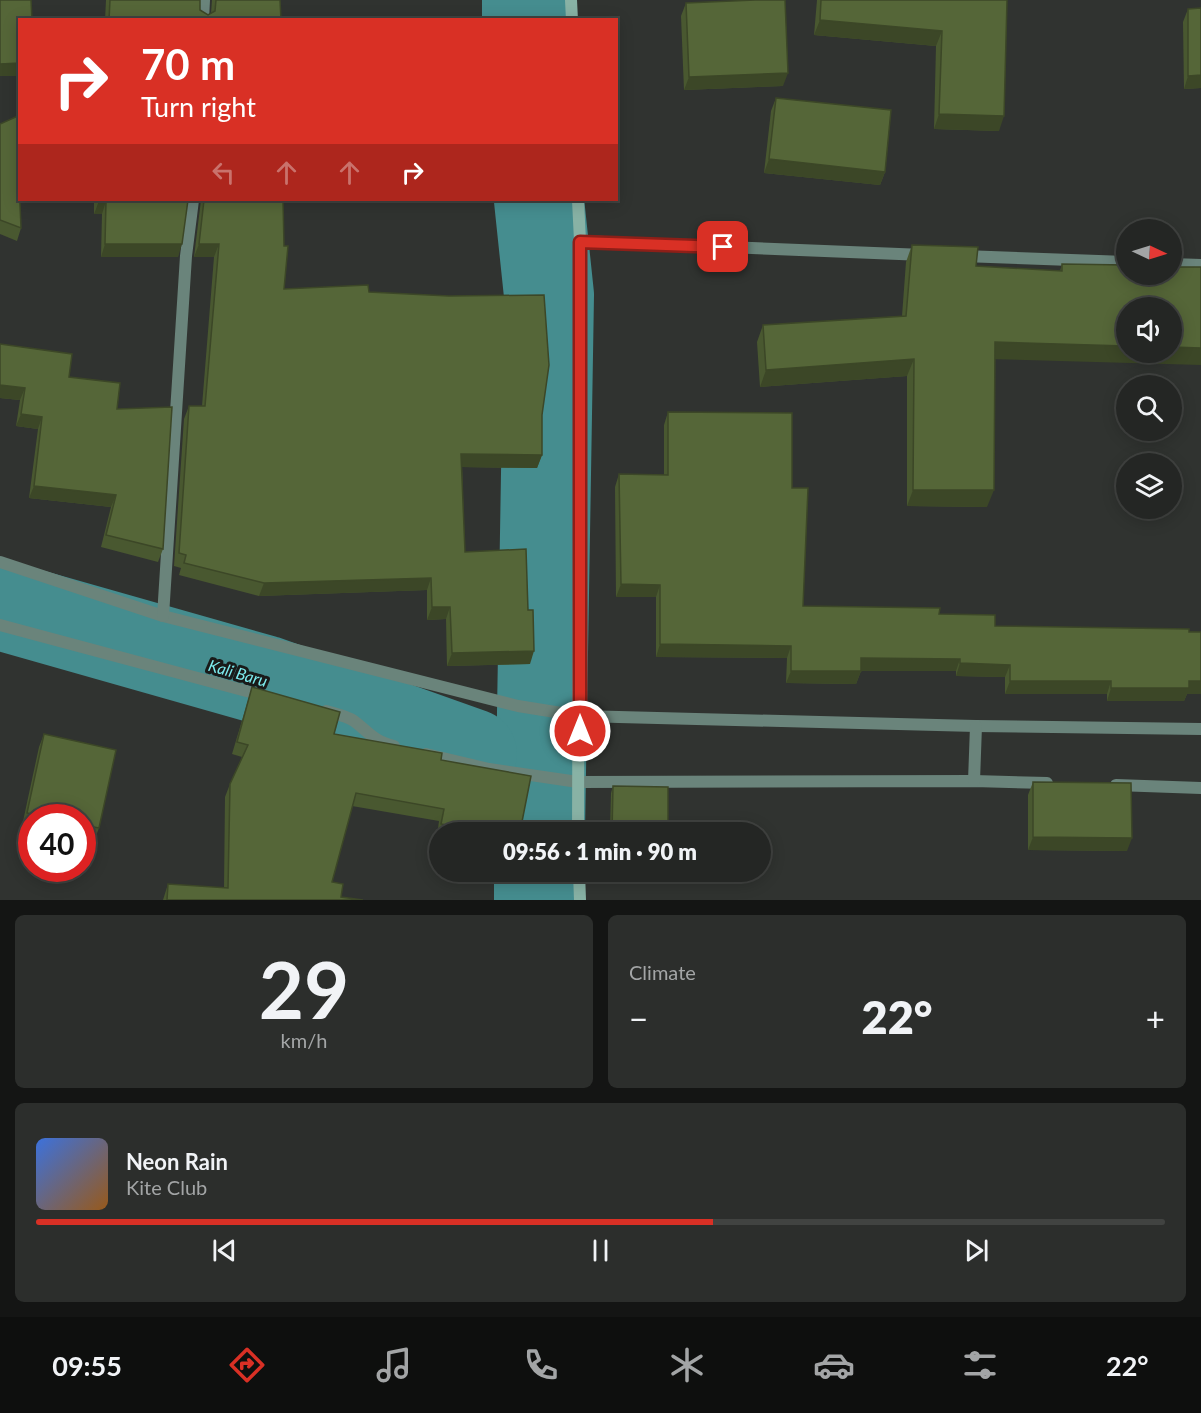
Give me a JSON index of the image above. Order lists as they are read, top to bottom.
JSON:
{
  "water": ["Kali Baru"],
  "north": "right",
  "page": {
    "turn": ["70 m", "Turn right"],
    "limit": "40",
    "trip": "09:56 · 1 min · 90 m",
    "tile": [
      ["29", "km/h"],
      "Climate"
    ],
    "heat": ["−", "22°", "+"],
    "song": ["Neon Rain", "Kite Club"],
    "tabs": ["09:55", "22°"]
  }
}
